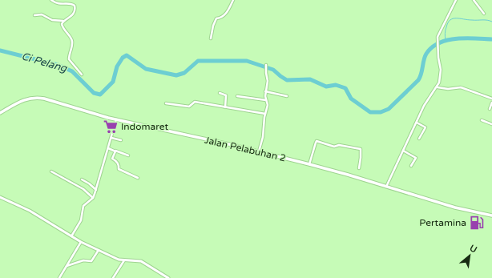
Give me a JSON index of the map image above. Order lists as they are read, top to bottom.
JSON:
{
  "streets": {
    "main road": ["Jalan Pelabuhan 2"]
  },
  "water": ["Ci Pelang"],
  "places": {
    "supermarket": ["Indomaret"],
    "fuel station": ["Pertamina"]
  },
  "north": "top right"
}
